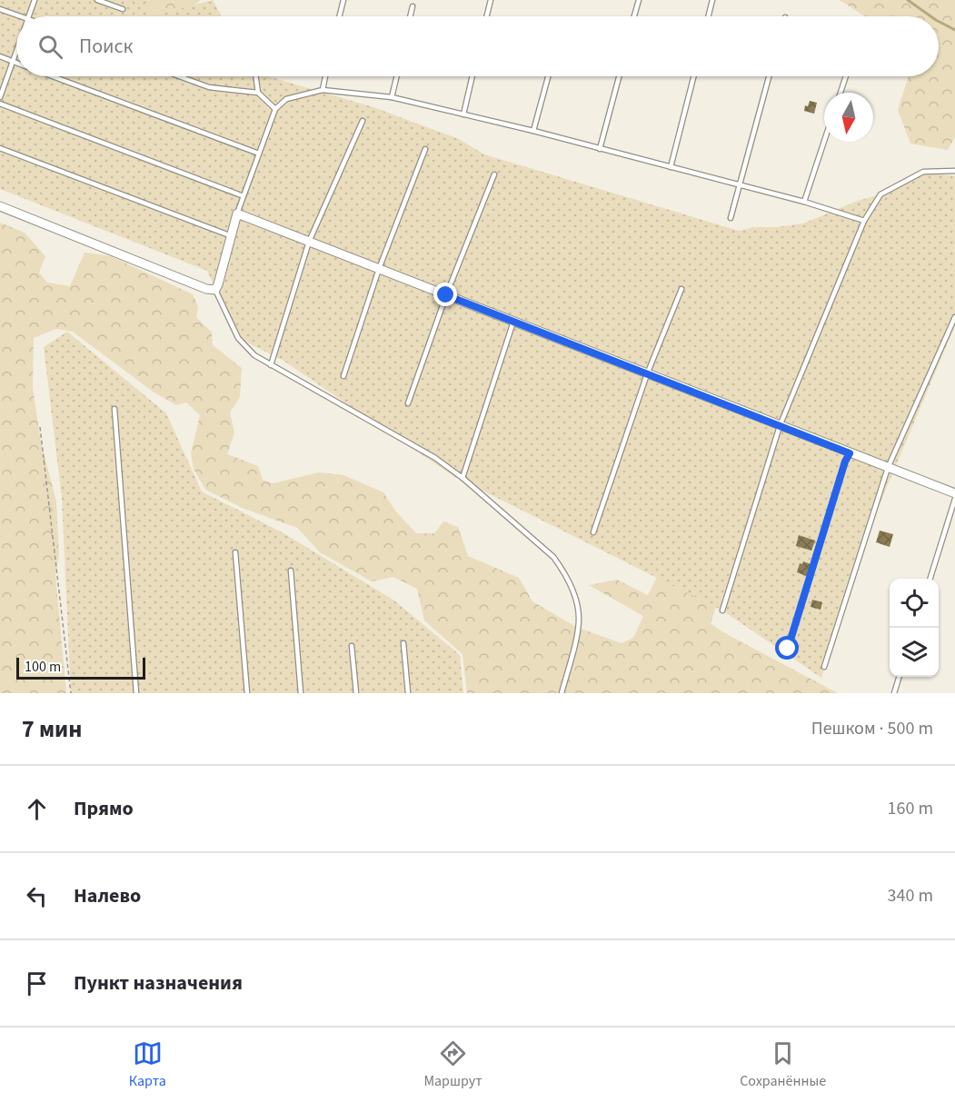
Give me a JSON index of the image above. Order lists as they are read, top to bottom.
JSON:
{
  "scale_bar": "100 m",
  "north": "bottom",
  "page": {
    "search": "Поиск",
    "scale": "100 m",
    "heading": ["7 мин", "Пешком · 500 m"],
    "list": [
      ["Прямо", "160 m"],
      ["Налево", "340 m"],
      "Пункт назначения"
    ],
    "nav": ["Карта", "Маршрут", "Сохранённые"]
  }
}
